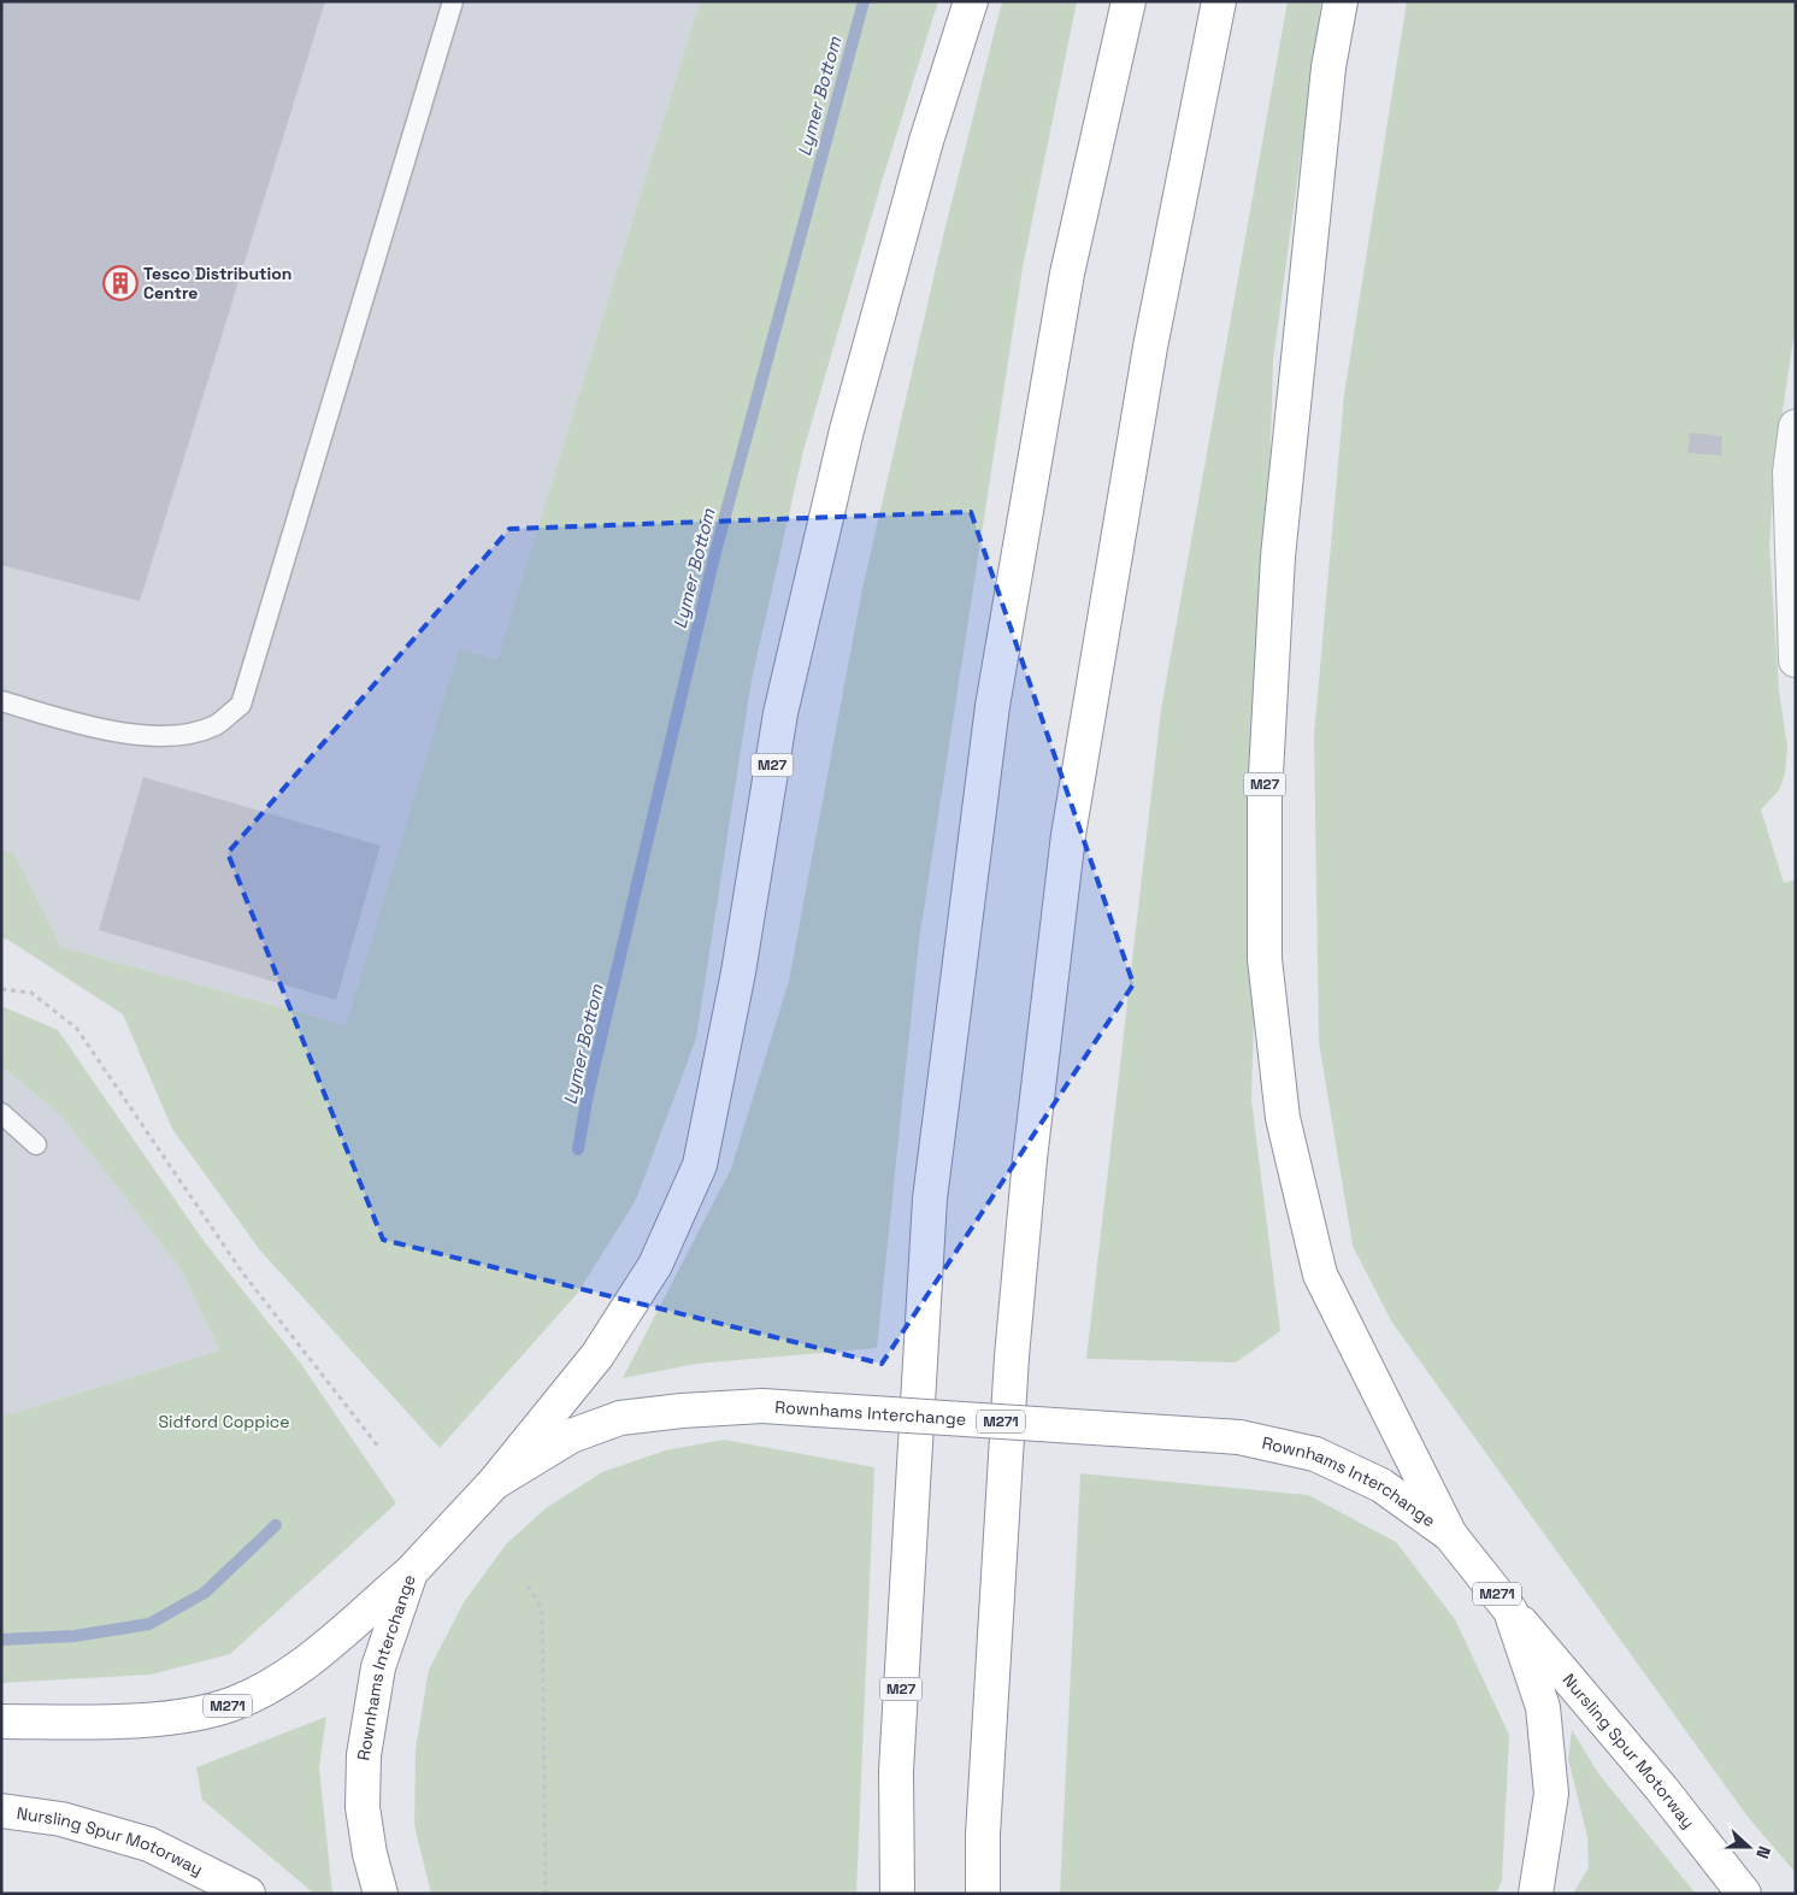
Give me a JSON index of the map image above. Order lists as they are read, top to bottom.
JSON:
{
  "streets": {
    "highway": [
      "M27",
      "Rownhams Interchange",
      "M271",
      "Nursling Spur Motorway"
    ]
  },
  "crossings": [
    ["M27", "Rownhams Interchange"],
    ["Rownhams Interchange", "M271"],
    ["Rownhams Interchange", "Nursling Spur Motorway"]
  ],
  "water": ["Lymer Bottom"],
  "parks": ["Sidford Coppice"],
  "places": {
    "building": ["Tesco Distribution Centre"]
  },
  "north": "right"
}
